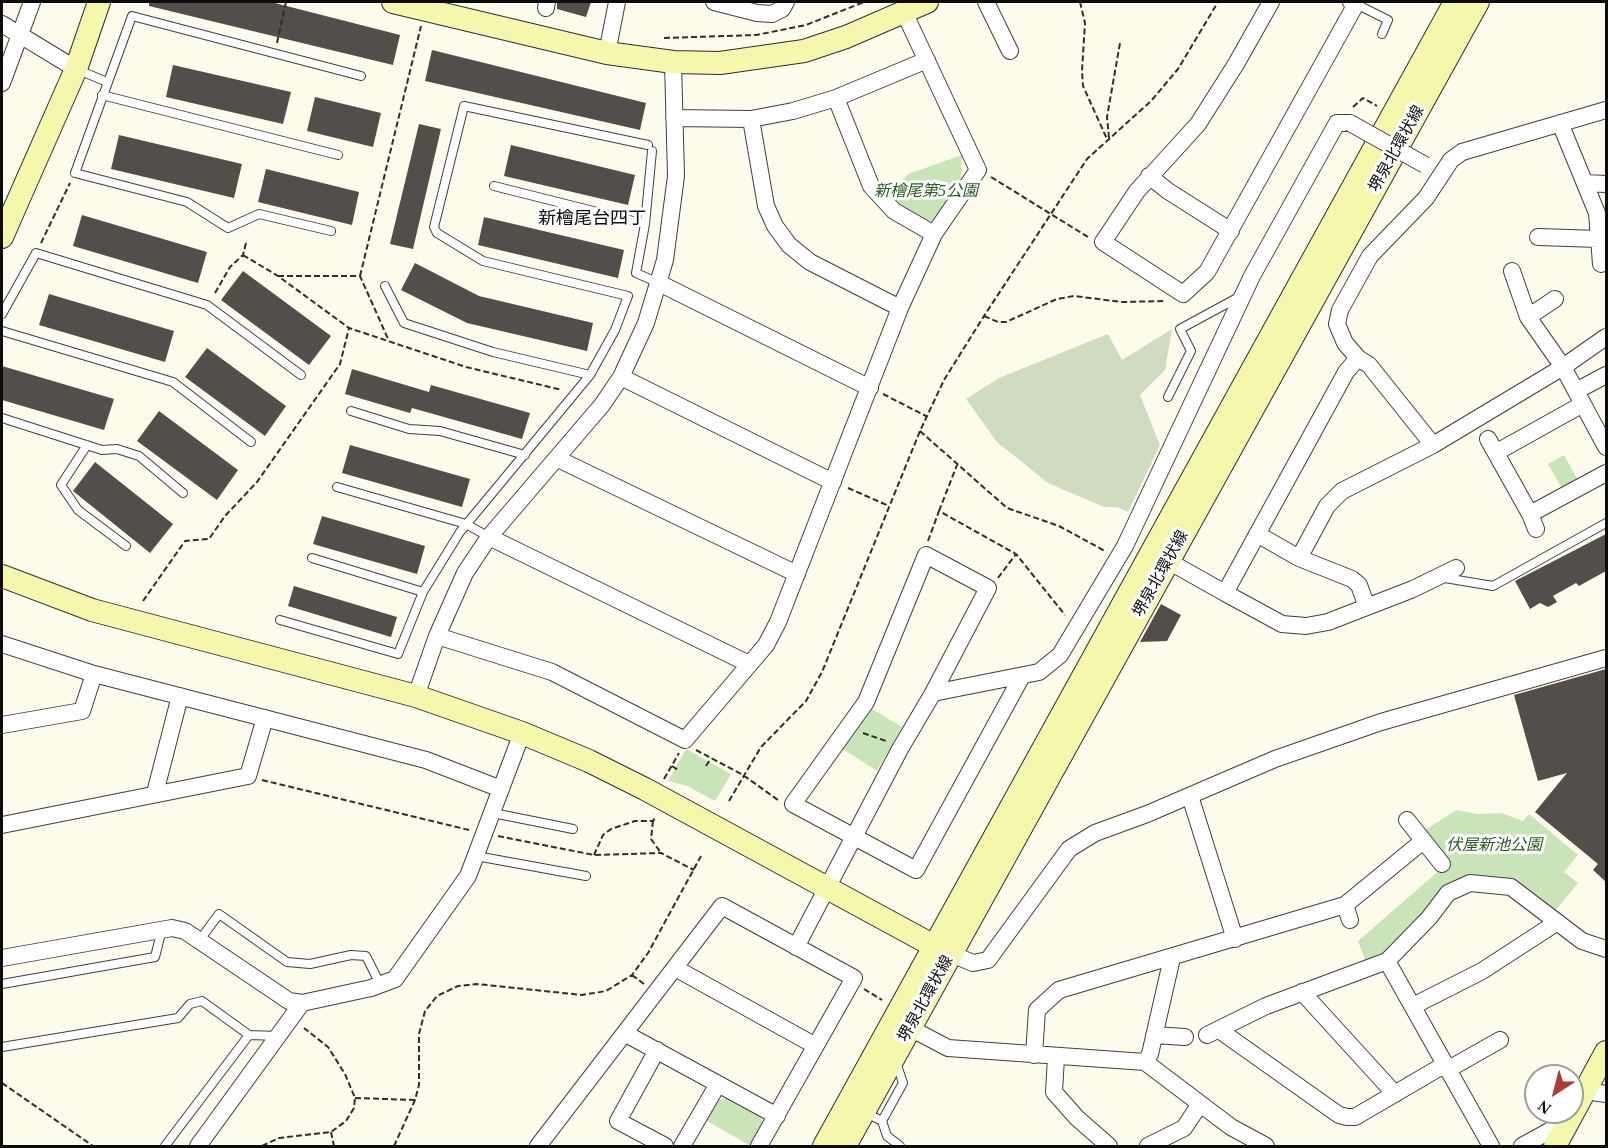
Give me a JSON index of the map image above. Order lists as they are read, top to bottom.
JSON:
{
  "streets": {
    "street": ["堺泉北環状線"]
  },
  "districts": ["新檜尾台四丁"],
  "parks": ["新檜尾第5公園", "伏屋新池公園"],
  "north": "bottom left"
}
